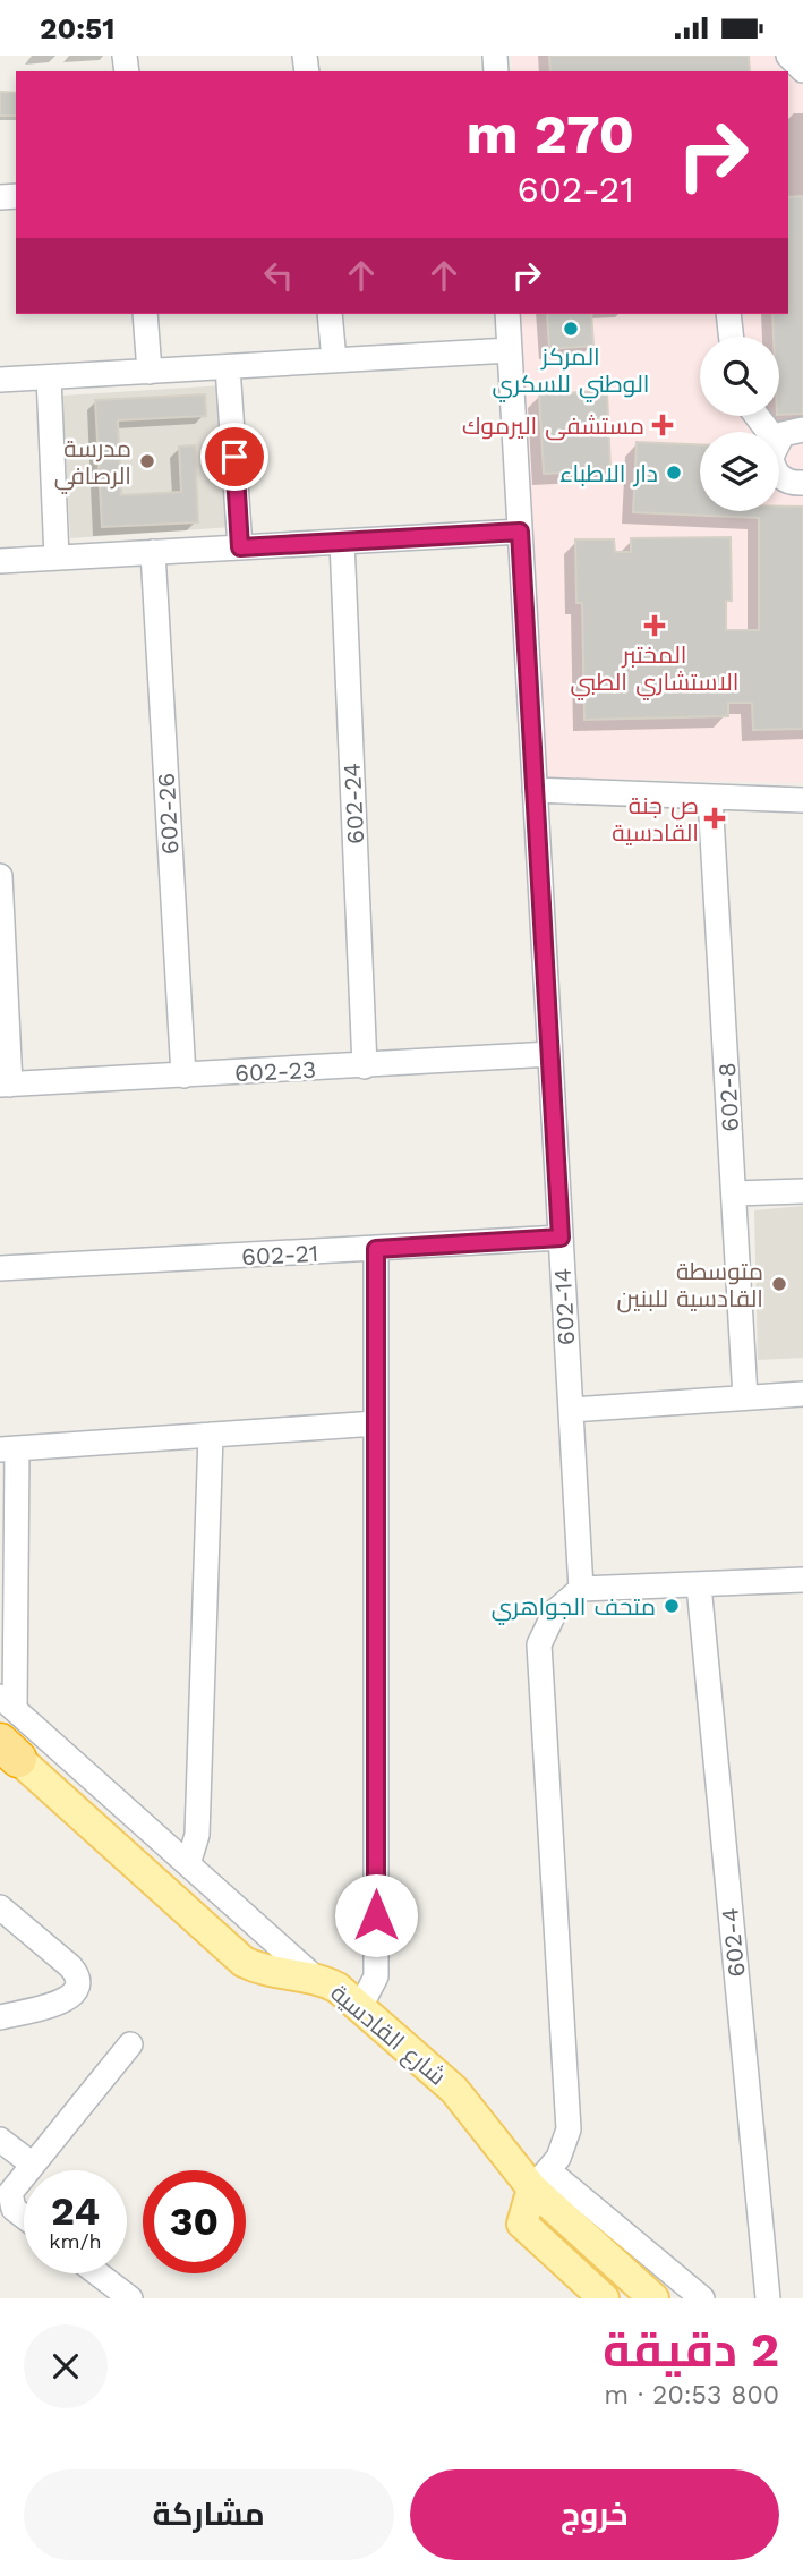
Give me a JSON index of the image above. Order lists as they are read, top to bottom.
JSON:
{
  "streets": {
    "main road": ["شارع القادسية"],
    "street": [
      "602-24",
      "602-26",
      "602-23",
      "602-8",
      "602-21",
      "602-14",
      "602-4"
    ]
  },
  "crossings": [
    ["602-24", "602-23"],
    ["602-26", "602-23"],
    ["602-23", "602-14"],
    ["602-21", "602-14"]
  ],
  "places": {
    "other": [
      "المركز الوطني للسكري",
      "مدرسة الرصافي",
      "دار الاطباء",
      "متوسطة القادسية للبنين",
      "متحف الجواهري"
    ],
    "health": ["مستشفى اليرموك", "المختبر الاستشاري الطبي", "ص جنة القادسية"]
  },
  "page": {
    "status": "20:51",
    "turn": ["270 m", "602-21"],
    "speed": "24 km/h",
    "limit": "30",
    "heading": ["2 دقيقة", "800 m · 20:53"],
    "buttons": ["خروج", "مشاركة"]
  }
}
